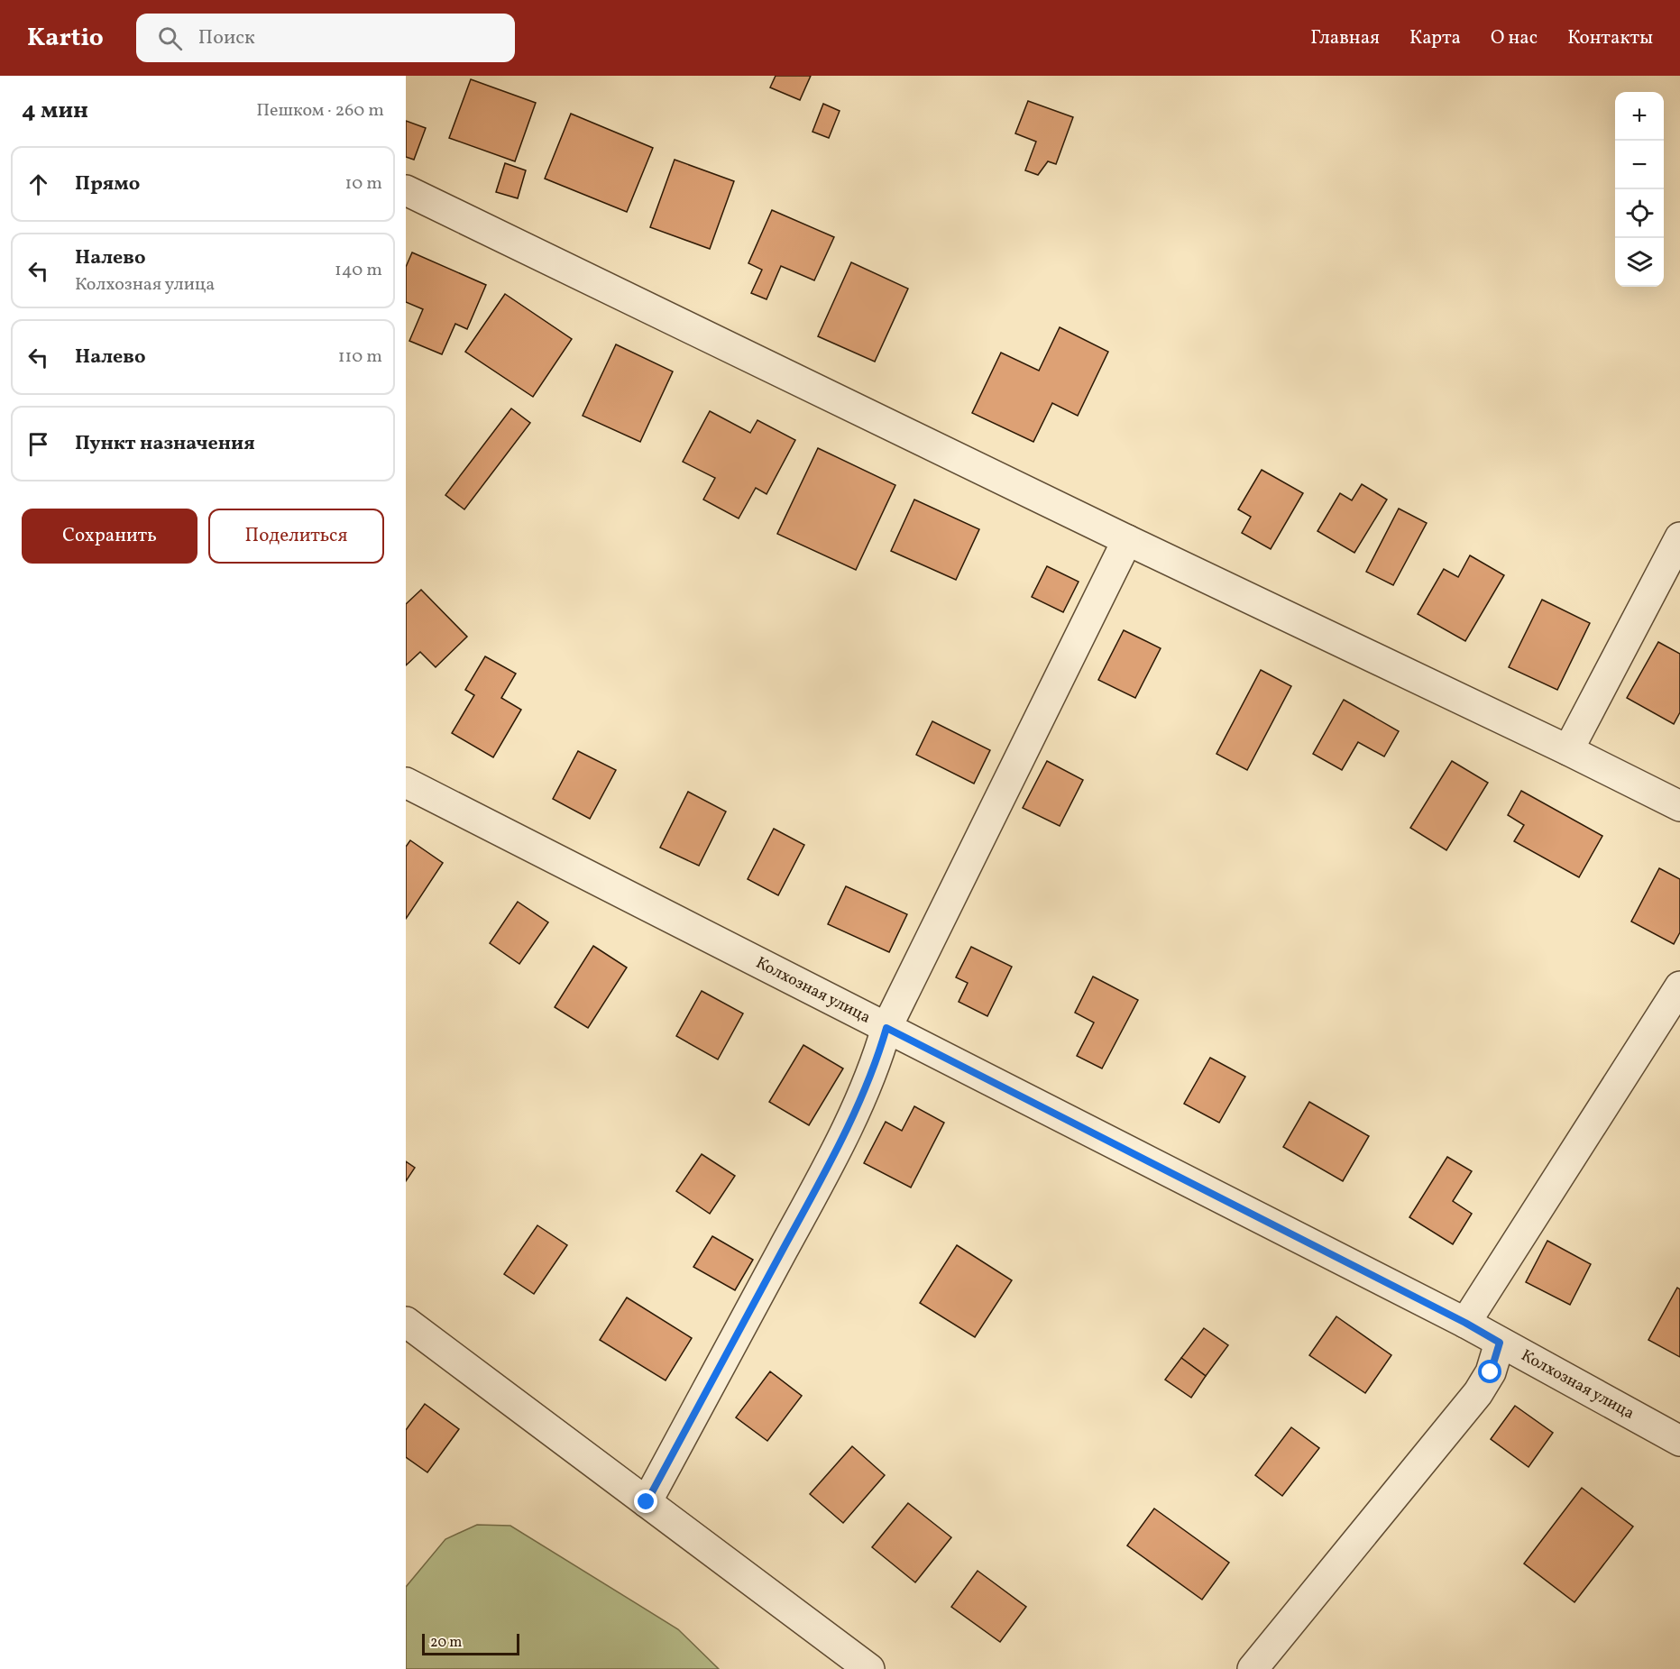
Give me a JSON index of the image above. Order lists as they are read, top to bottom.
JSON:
{
  "streets": {
    "street": ["Колхозная улица"]
  },
  "scale_bar": "20 m",
  "page": {
    "header": "Kartio",
    "search": "Поиск",
    "nav": [
      "Главная",
      "Карта",
      "О нас",
      "Контакты"
    ],
    "heading": ["4 мин", "Пешком · 260 m"],
    "map_buttons": ["+", "−"],
    "list": [
      ["Прямо", "10 m"],
      ["Налево", "Колхозная улица", "140 m"],
      ["Налево", "110 m"],
      "Пункт назначения"
    ],
    "buttons": ["Сохранить", "Поделиться"],
    "scale": "20 m"
  }
}
